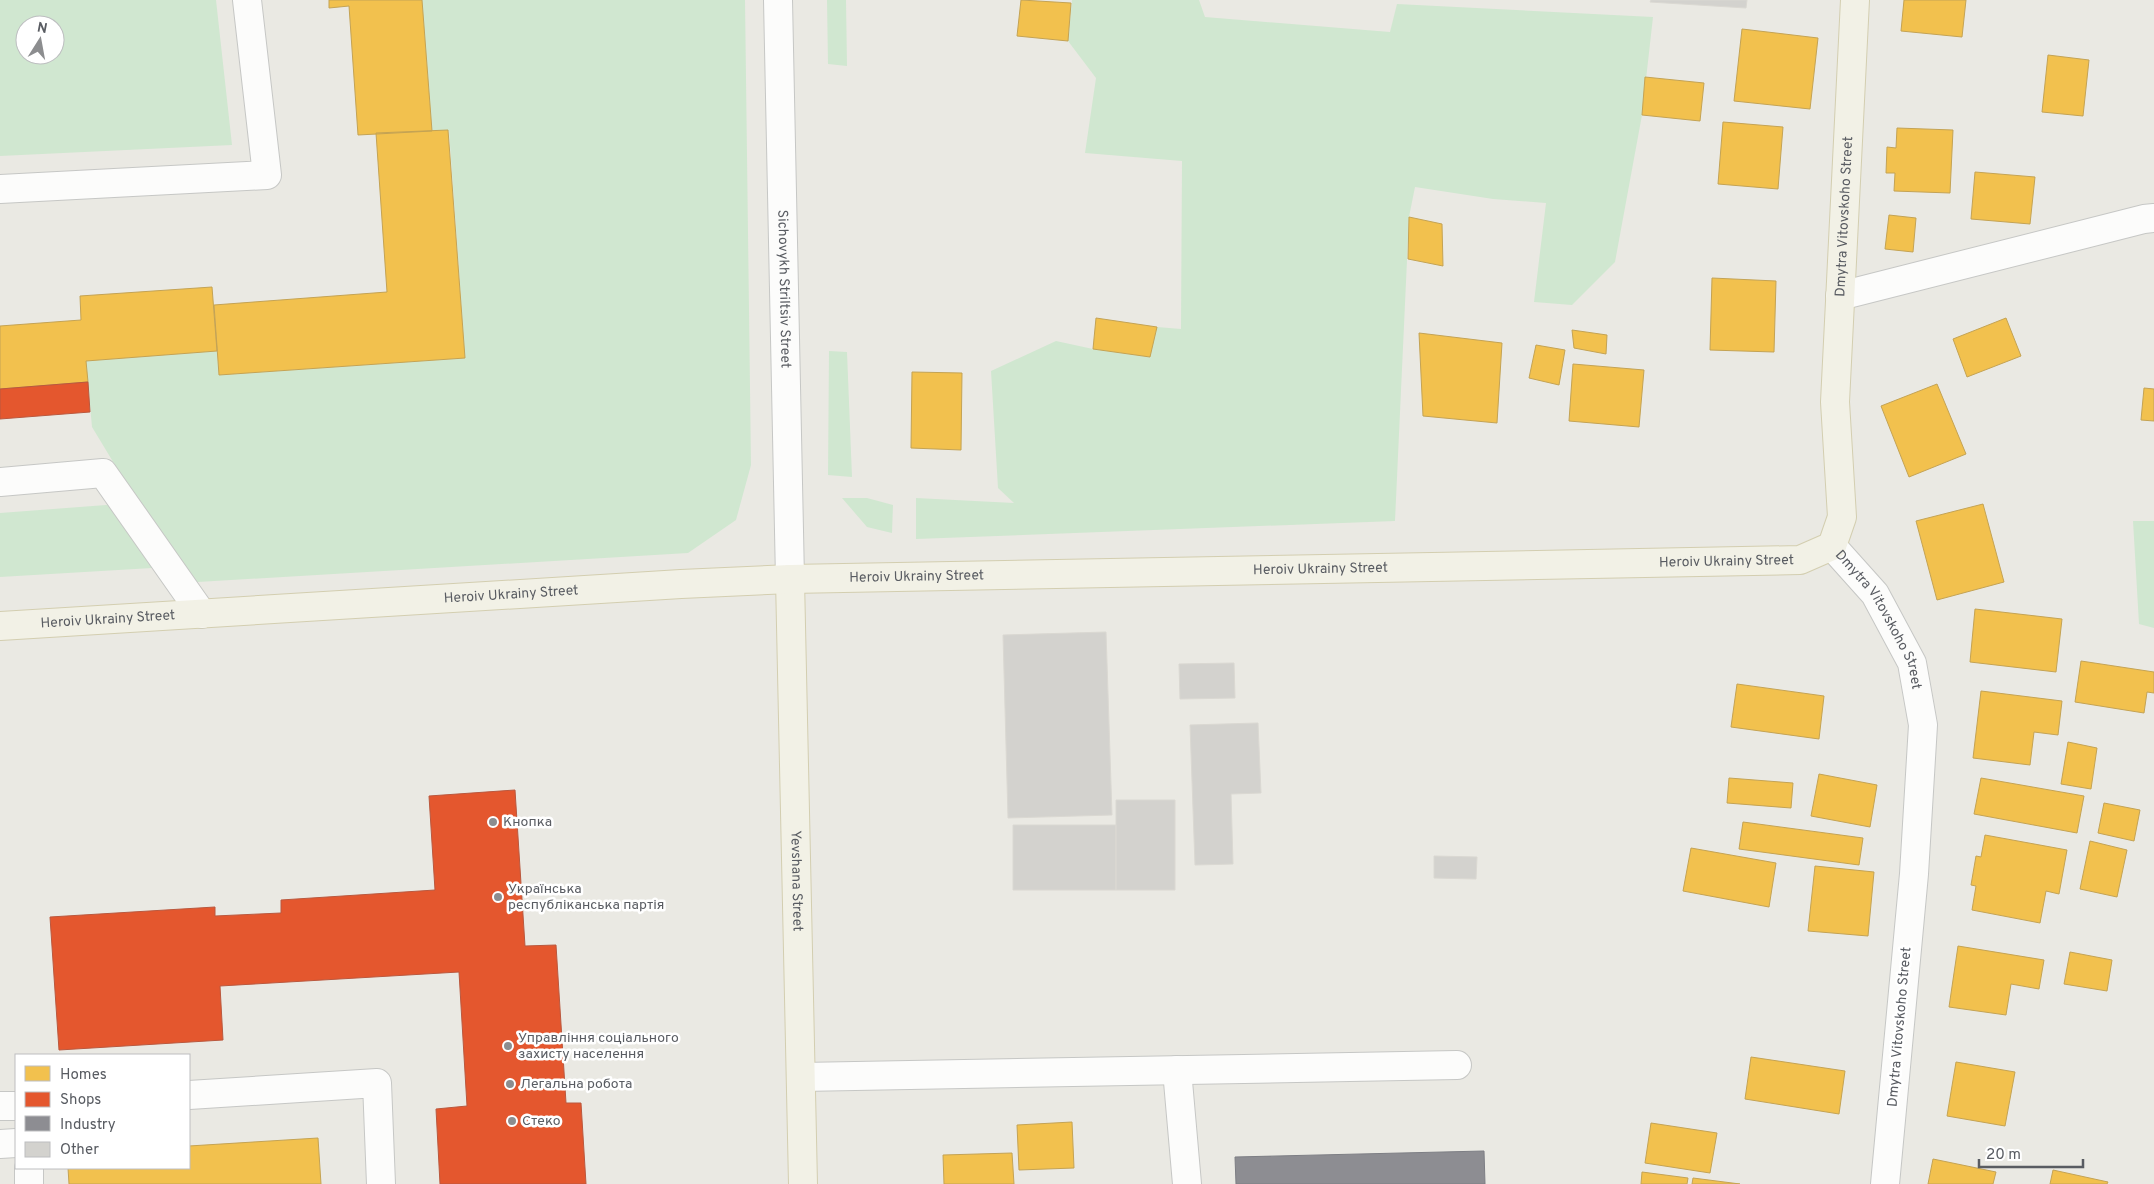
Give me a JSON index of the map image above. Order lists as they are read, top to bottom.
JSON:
{
  "streets": {
    "main road": ["Dmytra Vitovskoho Street", "Heroiv Ukrainy Street", "Yevshana Street"],
    "street": ["Sichovykh Striltsiv Street"]
  },
  "crossings": [
    ["Dmytra Vitovskoho Street", "Heroiv Ukrainy Street"],
    ["Sichovykh Striltsiv Street", "Heroiv Ukrainy Street"],
    ["Sichovykh Striltsiv Street", "Yevshana Street"],
    ["Heroiv Ukrainy Street", "Yevshana Street"]
  ],
  "places": [
    "Кнопка",
    "Українська республіканська партія",
    "Управління соціального захисту населення",
    "Легальна робота",
    "Стеко"
  ],
  "legend": [
    "Homes",
    "Shops",
    "Industry",
    "Other"
  ],
  "scale_bar": "20 m",
  "north": "top"
}
